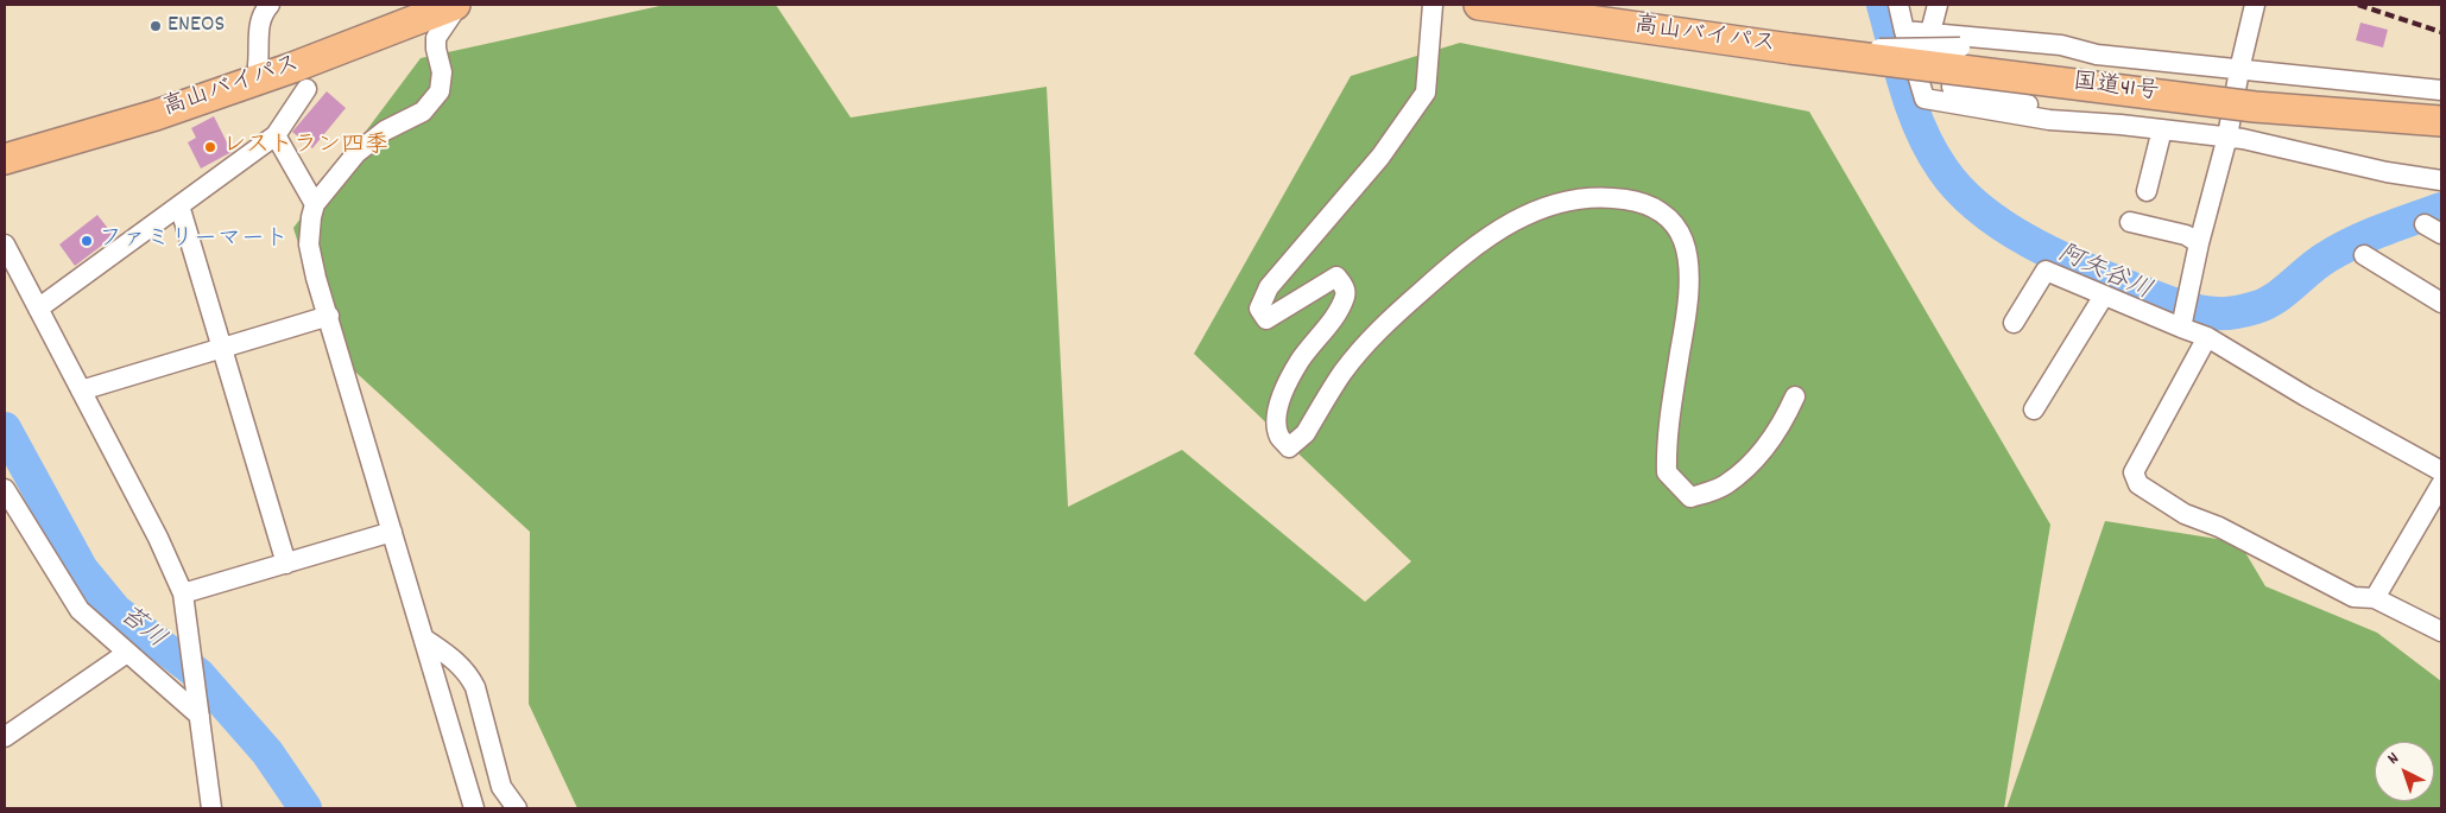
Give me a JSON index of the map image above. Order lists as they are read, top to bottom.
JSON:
{
  "streets": {
    "highway": ["高山バイパス", "国道41号"]
  },
  "crossings": [
    ["高山バイパス", "国道41号"]
  ],
  "water": ["阿矢谷川", "苔川"],
  "places": ["ENEOS", "レストラン四季", "ファミリーマート"],
  "north": "top left"
}
